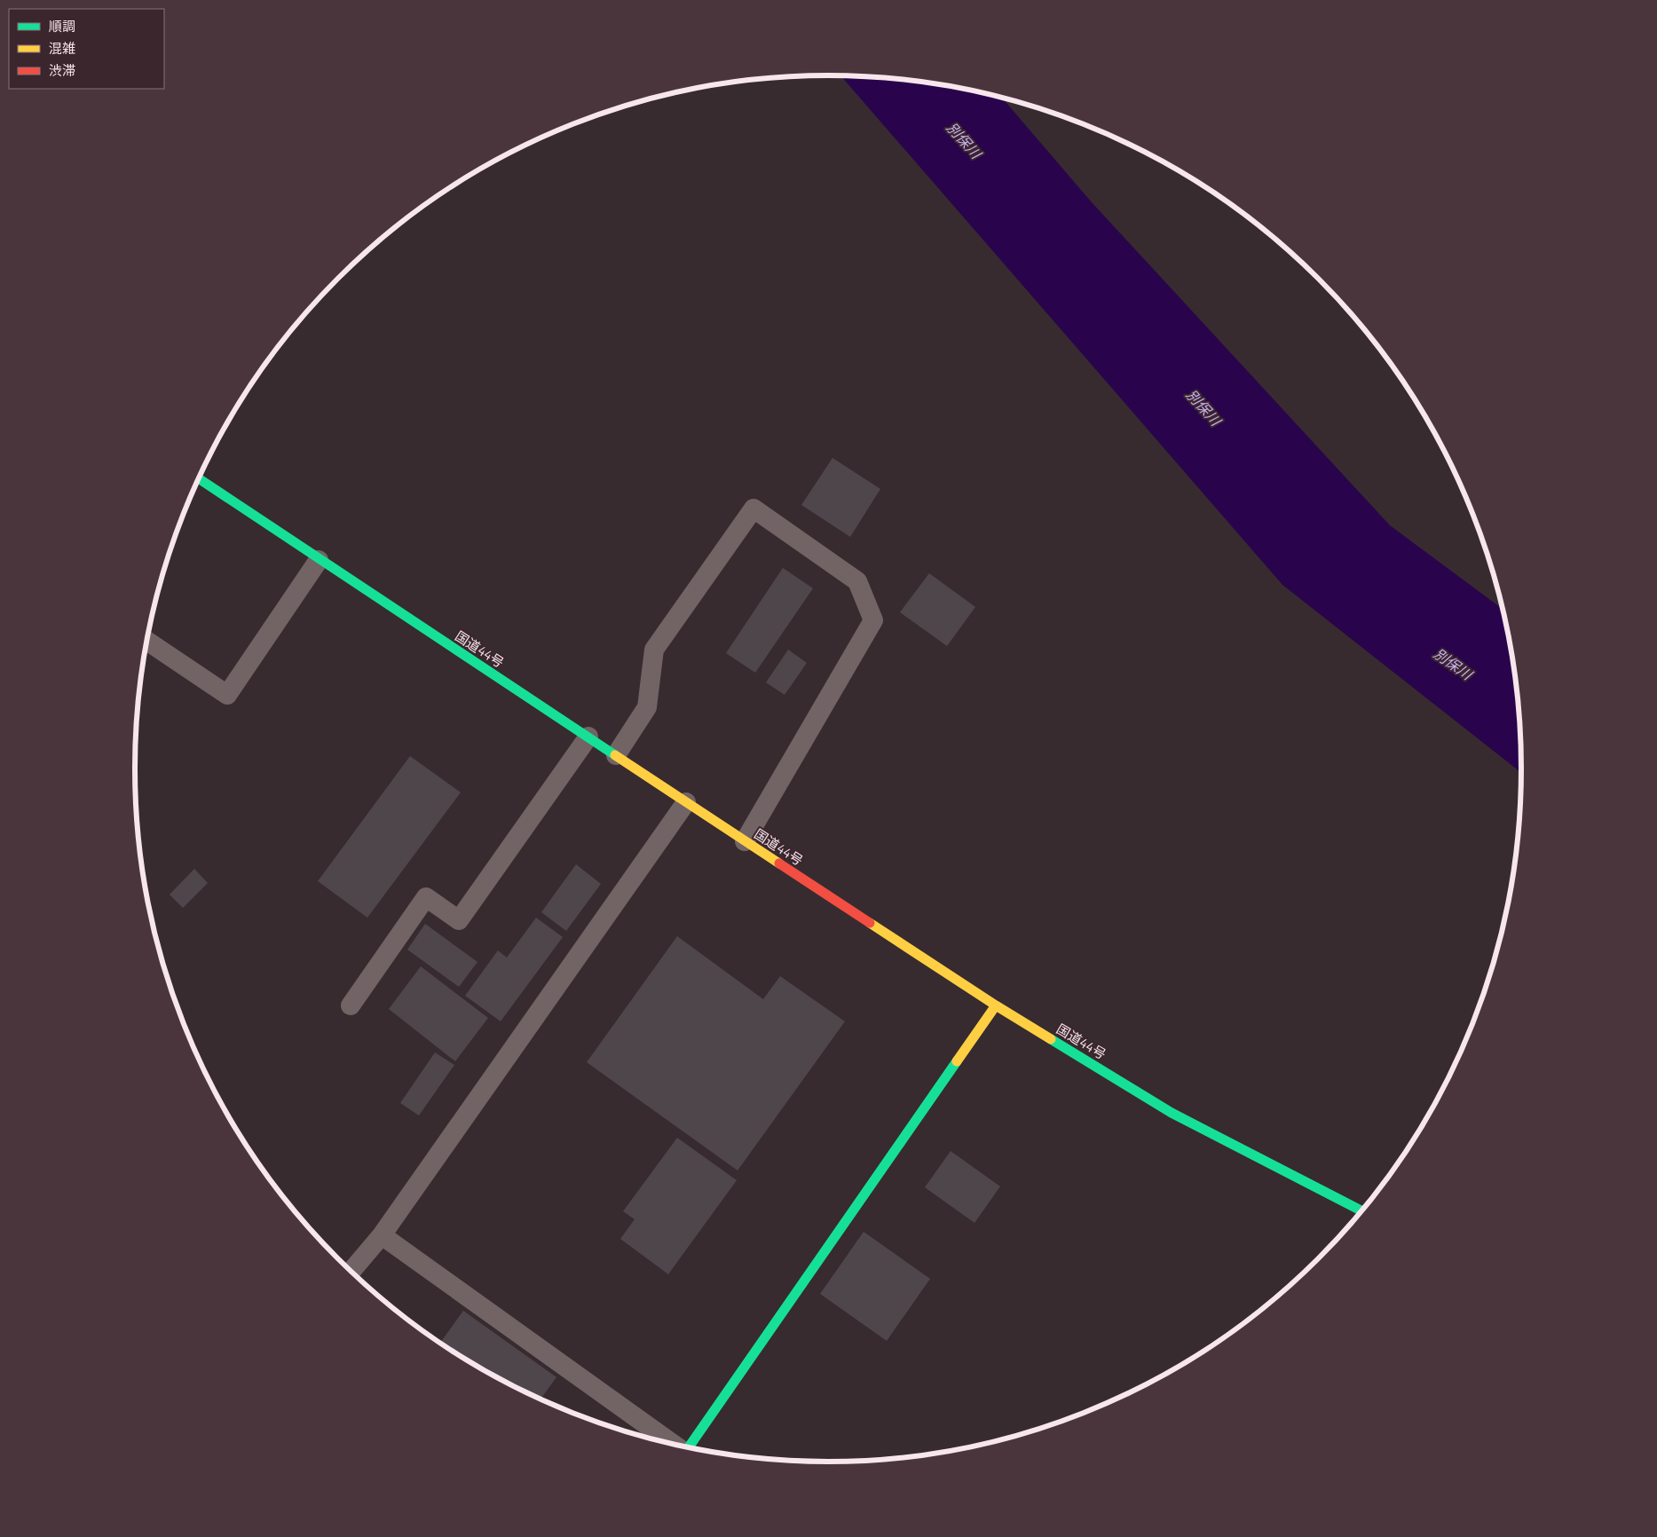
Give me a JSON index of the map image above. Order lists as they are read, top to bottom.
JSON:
{
  "streets": {
    "main road": ["国道44号"]
  },
  "water": ["別保川"],
  "legend": ["順調", "混雑", "渋滞"]
}
